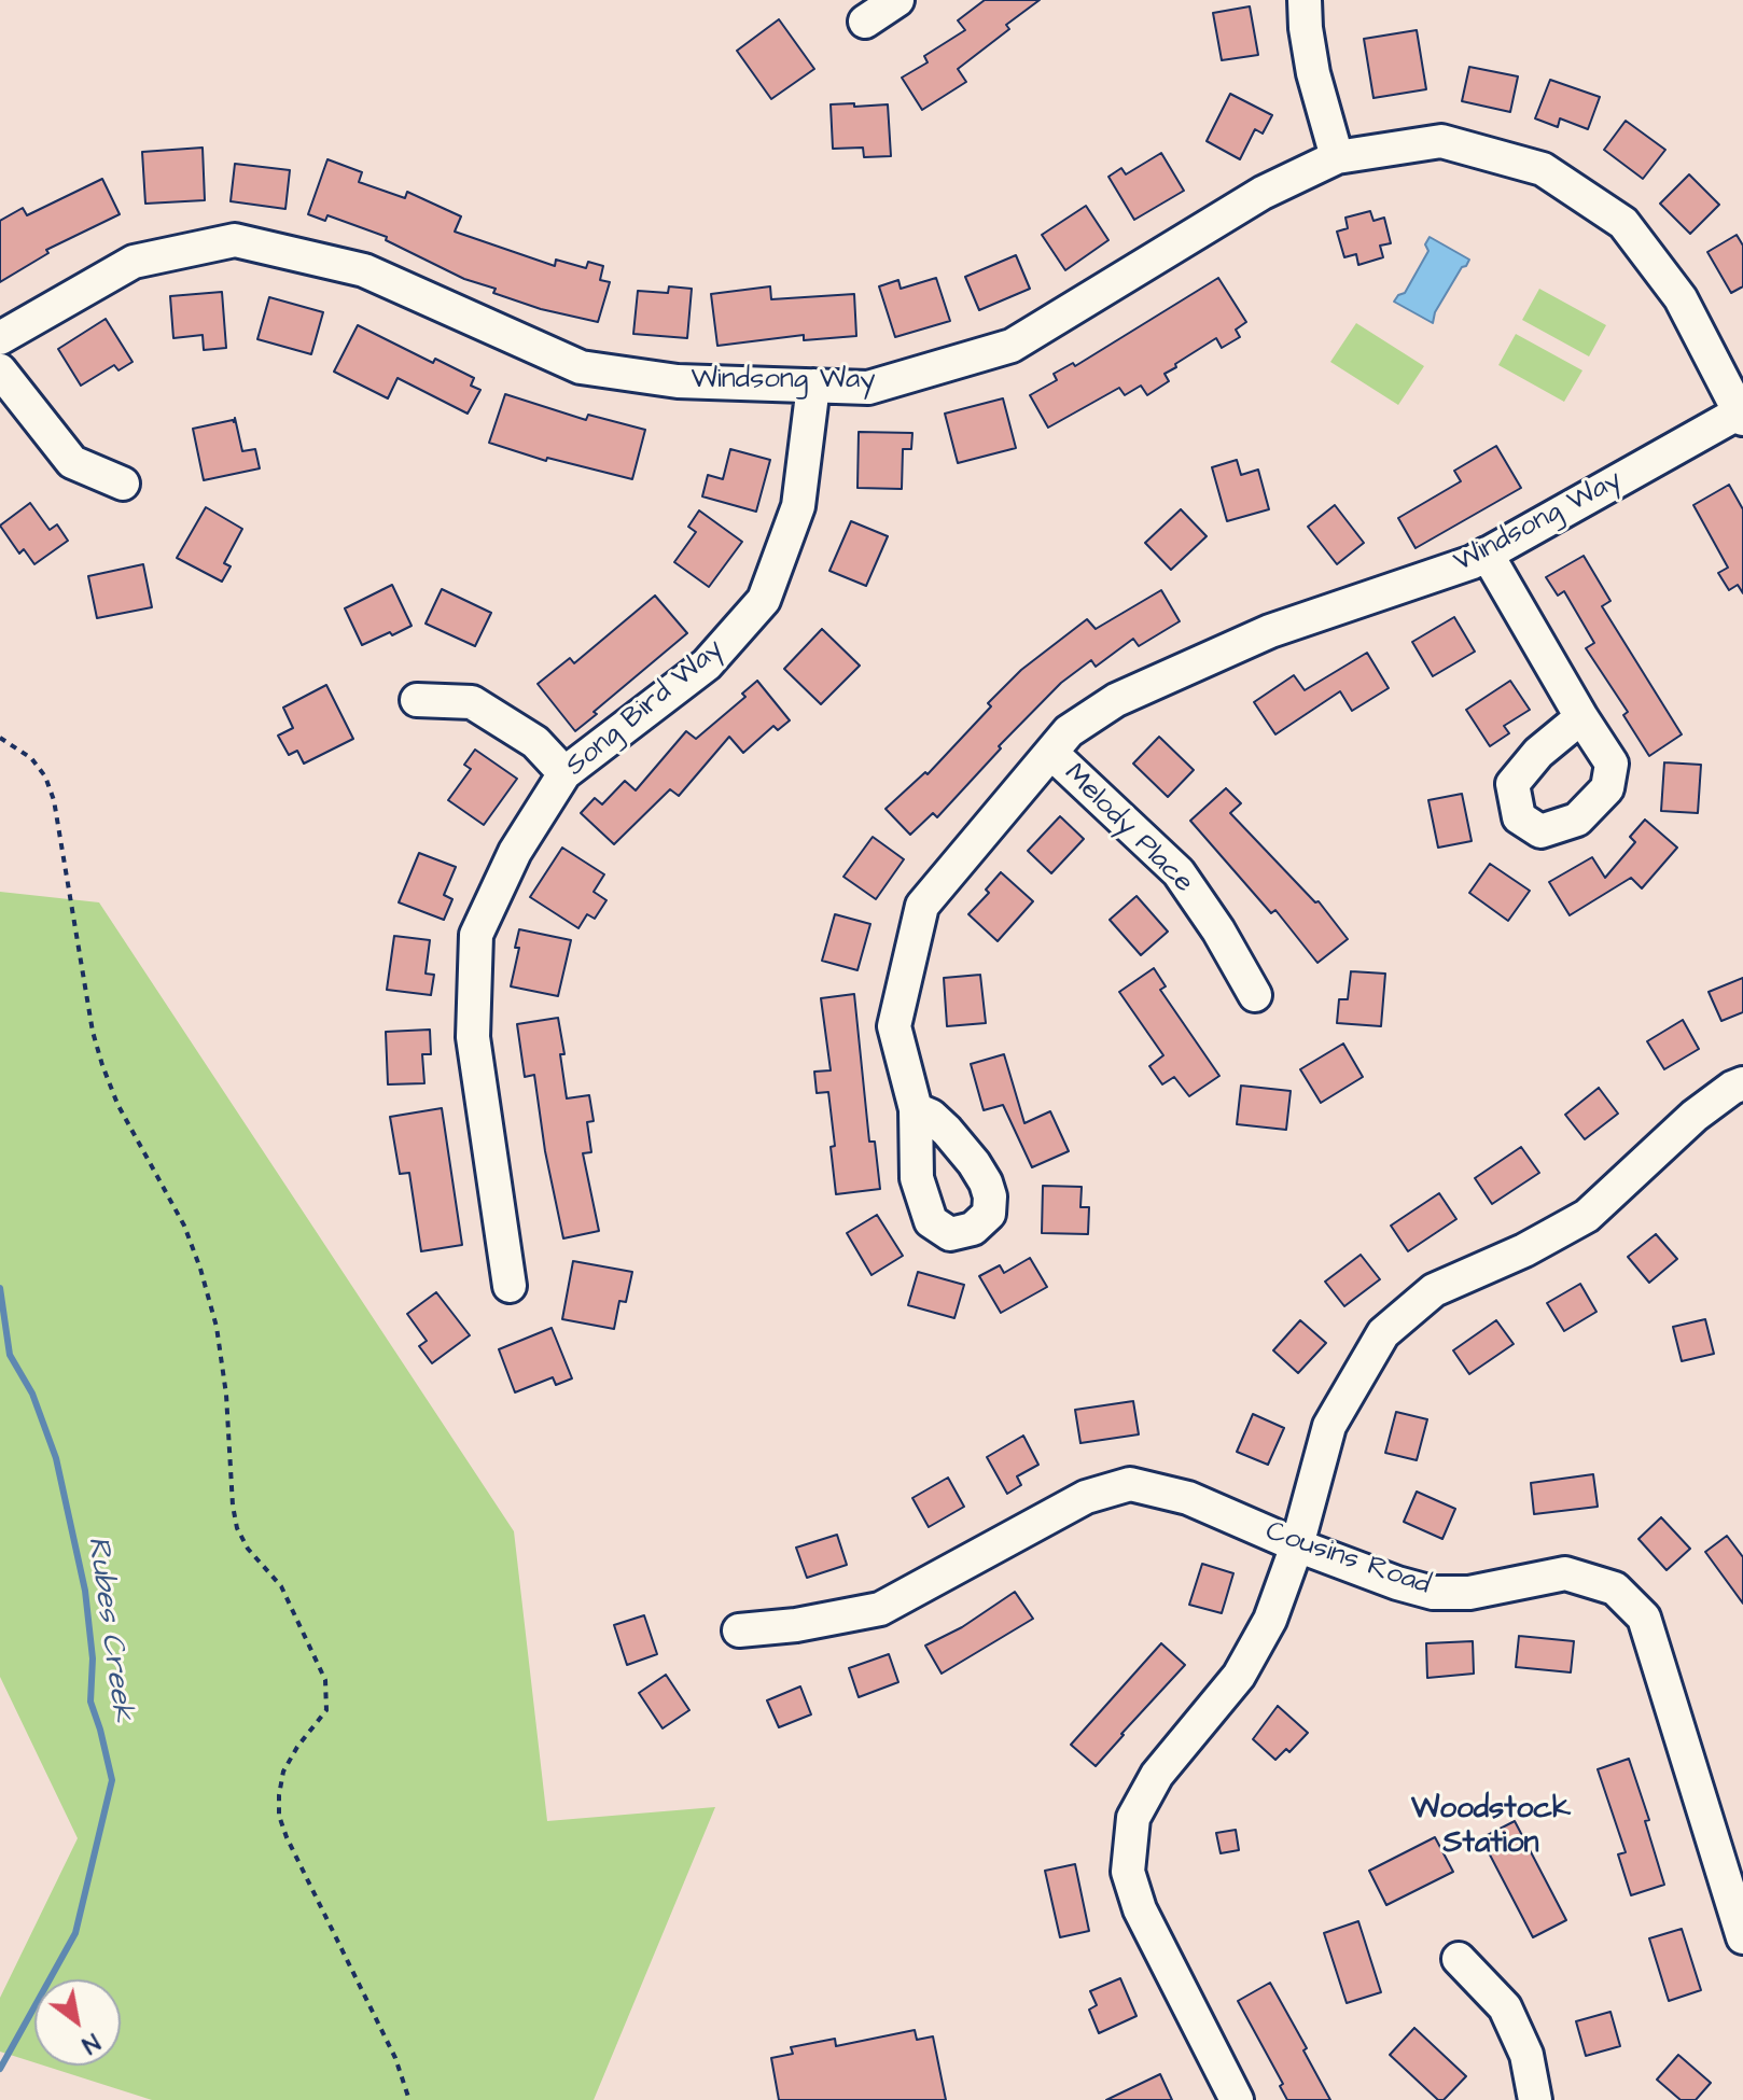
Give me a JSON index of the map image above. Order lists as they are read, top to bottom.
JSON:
{
  "streets": {
    "street": [
      "Windsong Way",
      "Song Bird Way",
      "Melody Place",
      "Cousins Road"
    ]
  },
  "crossings": [
    ["Windsong Way", "Song Bird Way"],
    ["Windsong Way", "Melody Place"]
  ],
  "districts": ["Woodstock Station"],
  "water": ["Rubes Creek"],
  "north": "bottom right"
}
